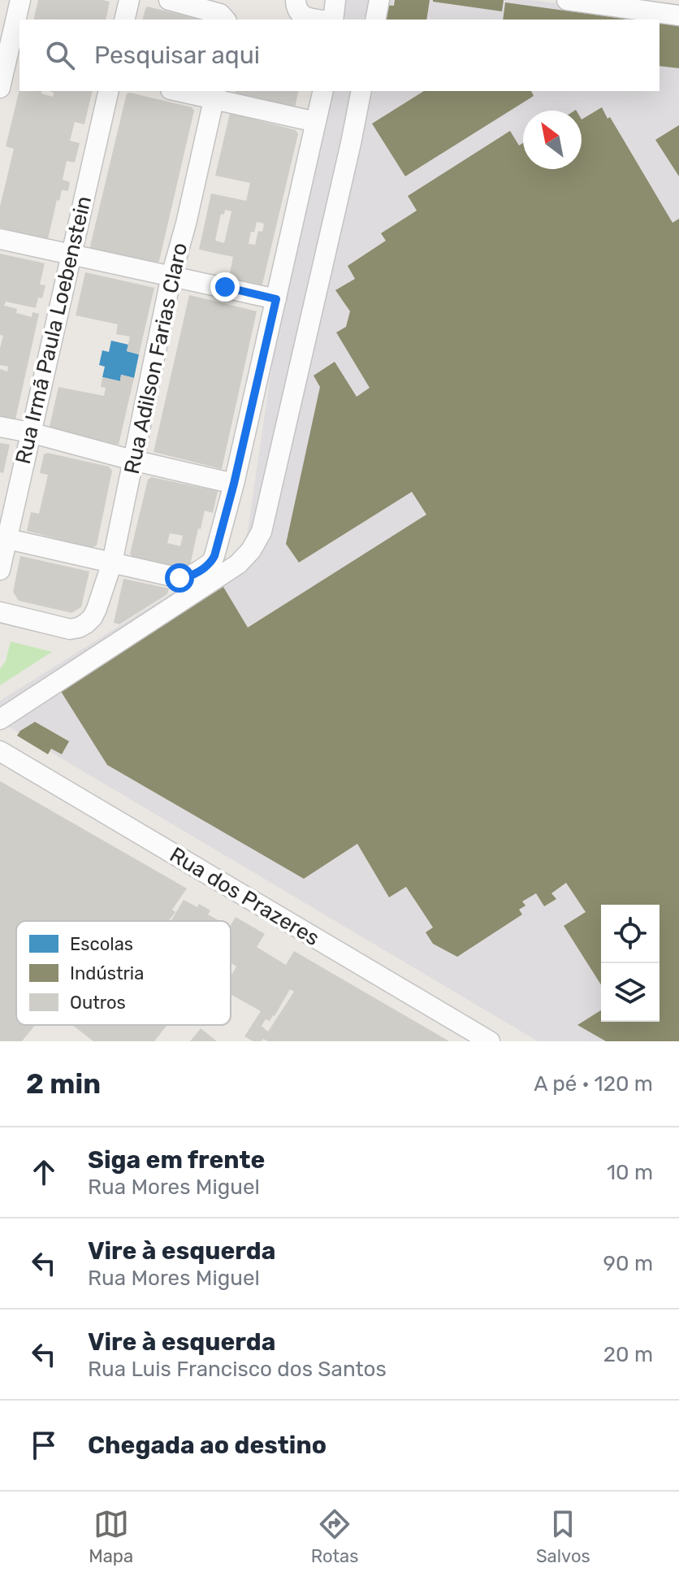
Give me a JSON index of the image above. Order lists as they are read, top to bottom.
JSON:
{
  "streets": {
    "street": ["Rua Irmã Paula Loebenstein", "Rua Adilson Farias Claro", "Rua dos Prazeres"]
  },
  "legend": ["Escolas", "Indústria", "Outros"],
  "north": "top left",
  "page": {
    "search": "Pesquisar aqui",
    "heading": ["2 min", "A pé · 120 m"],
    "list": [
      ["Siga em frente", "Rua Mores Miguel", "10 m"],
      ["Vire à esquerda", "Rua Mores Miguel", "90 m"],
      ["Vire à esquerda", "Rua Luis Francisco dos Santos", "20 m"],
      "Chegada ao destino"
    ],
    "nav": ["Mapa", "Rotas", "Salvos"]
  }
}
